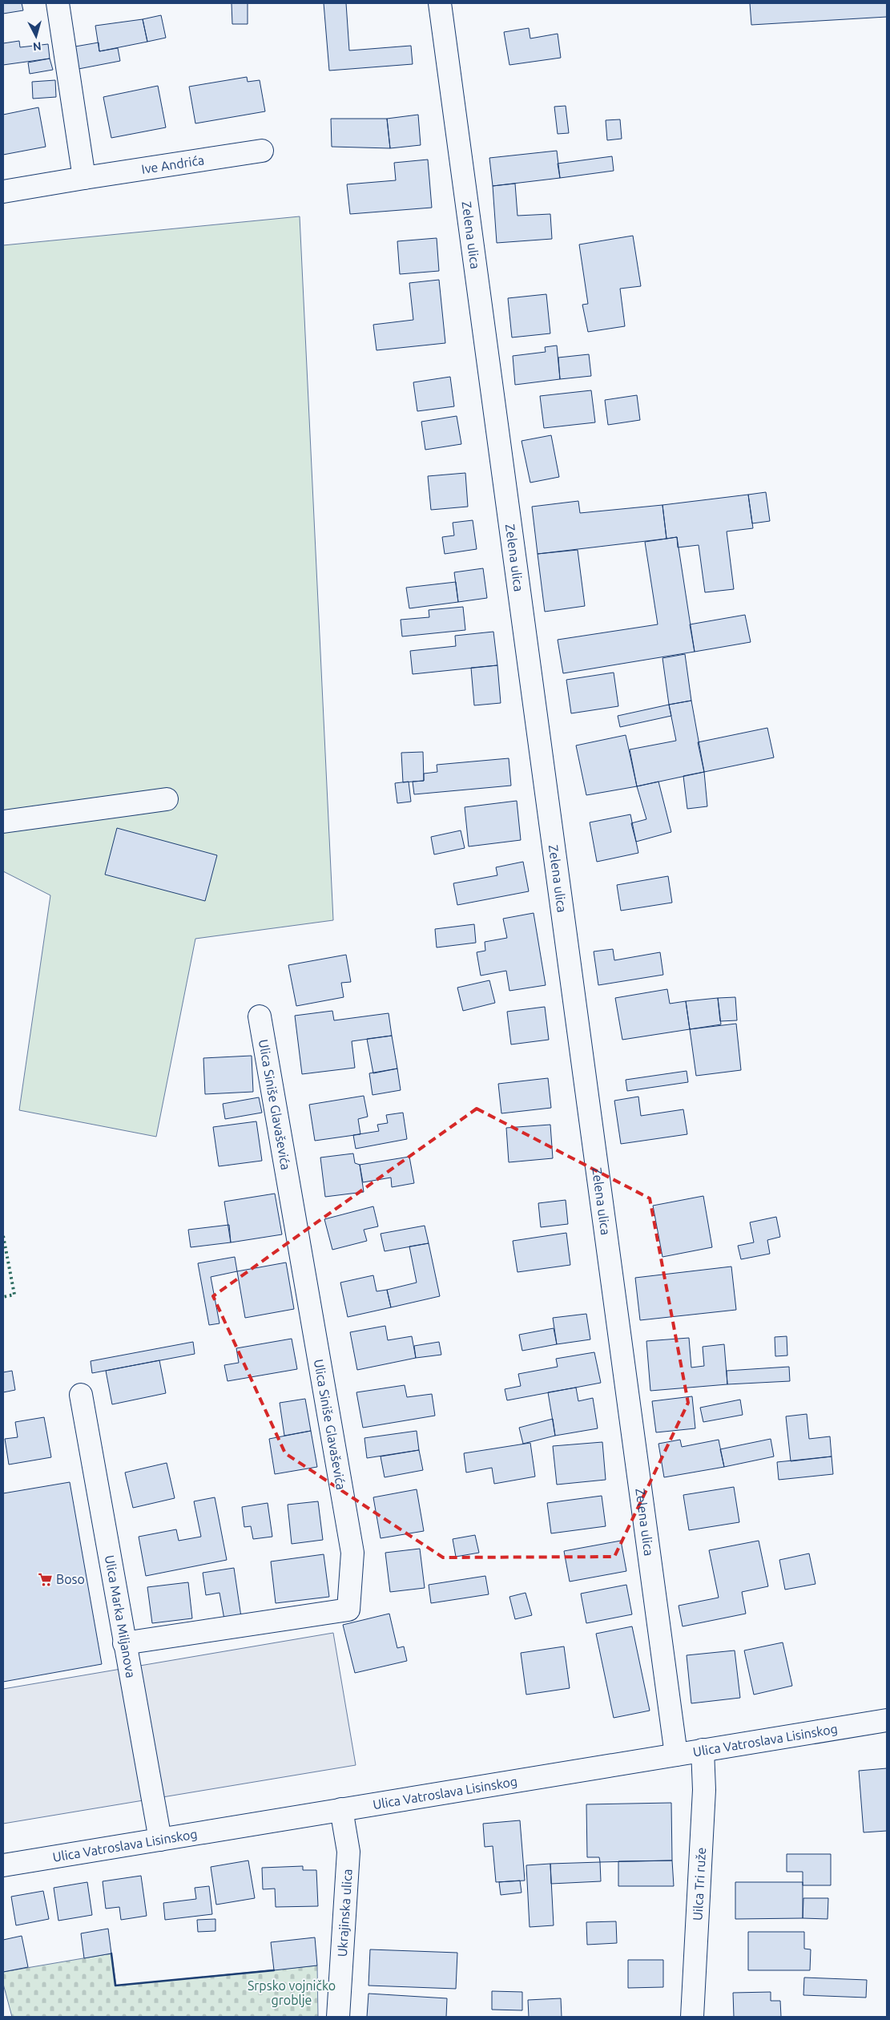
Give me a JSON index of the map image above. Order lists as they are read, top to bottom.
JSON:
{
  "streets": {
    "street": [
      "Ive Andrića",
      "Zelena ulica",
      "Ulica Siniše Glavaševića",
      "Ulica Marka Miljanova",
      "Ulica Vatroslava Lisinskog",
      "Uilca Tri ruže",
      "Ukrajinska ulica"
    ]
  },
  "crossings": [
    ["Zelena ulica", "Ulica Vatroslava Lisinskog"],
    ["Ulica Siniše Glavaševića", "Ulica Marka Miljanova"],
    ["Ulica Marka Miljanova", "Ulica Vatroslava Lisinskog"],
    ["Ulica Vatroslava Lisinskog", "Uilca Tri ruže"],
    ["Ulica Vatroslava Lisinskog", "Ukrajinska ulica"]
  ],
  "parks": ["Srpsko vojničko groblje"],
  "places": {
    "supermarket": ["Boso"]
  },
  "north": "bottom"
}
